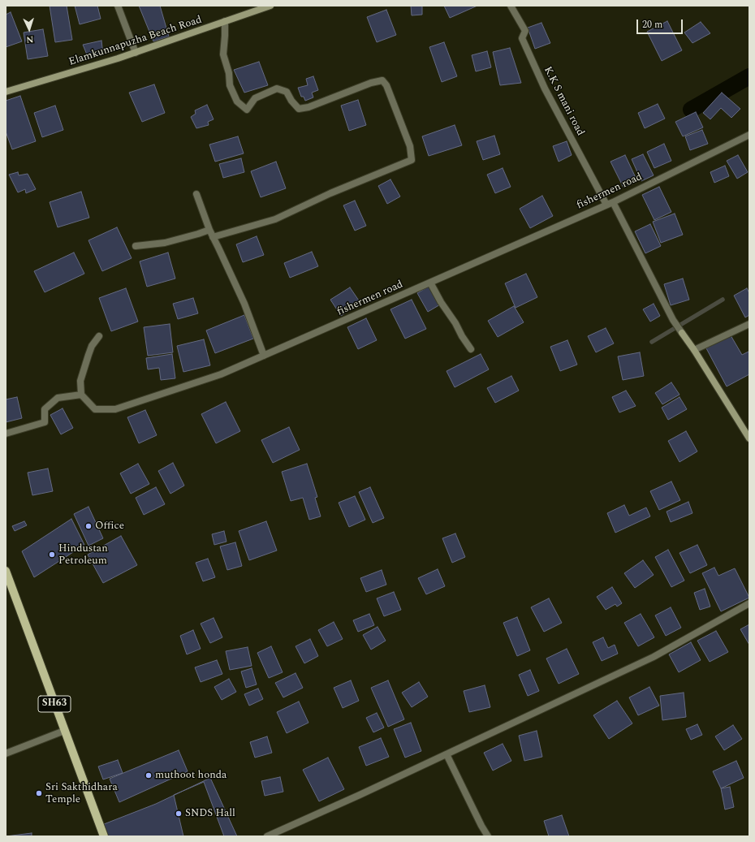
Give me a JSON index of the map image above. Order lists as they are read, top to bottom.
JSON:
{
  "streets": {
    "main road": ["Elamkunnapuzha Beach Road", "SH63"],
    "street": ["K.K S mani road", "fishermen road"]
  },
  "crossings": [
    ["K.K S mani road", "fishermen road"]
  ],
  "places": [
    "Office",
    "Hindustan Petroleum",
    "muthoot honda",
    "Sri Sakthidhara Temple",
    "SNDS Hall"
  ],
  "scale_bar": "20 m",
  "north": "bottom"
}
